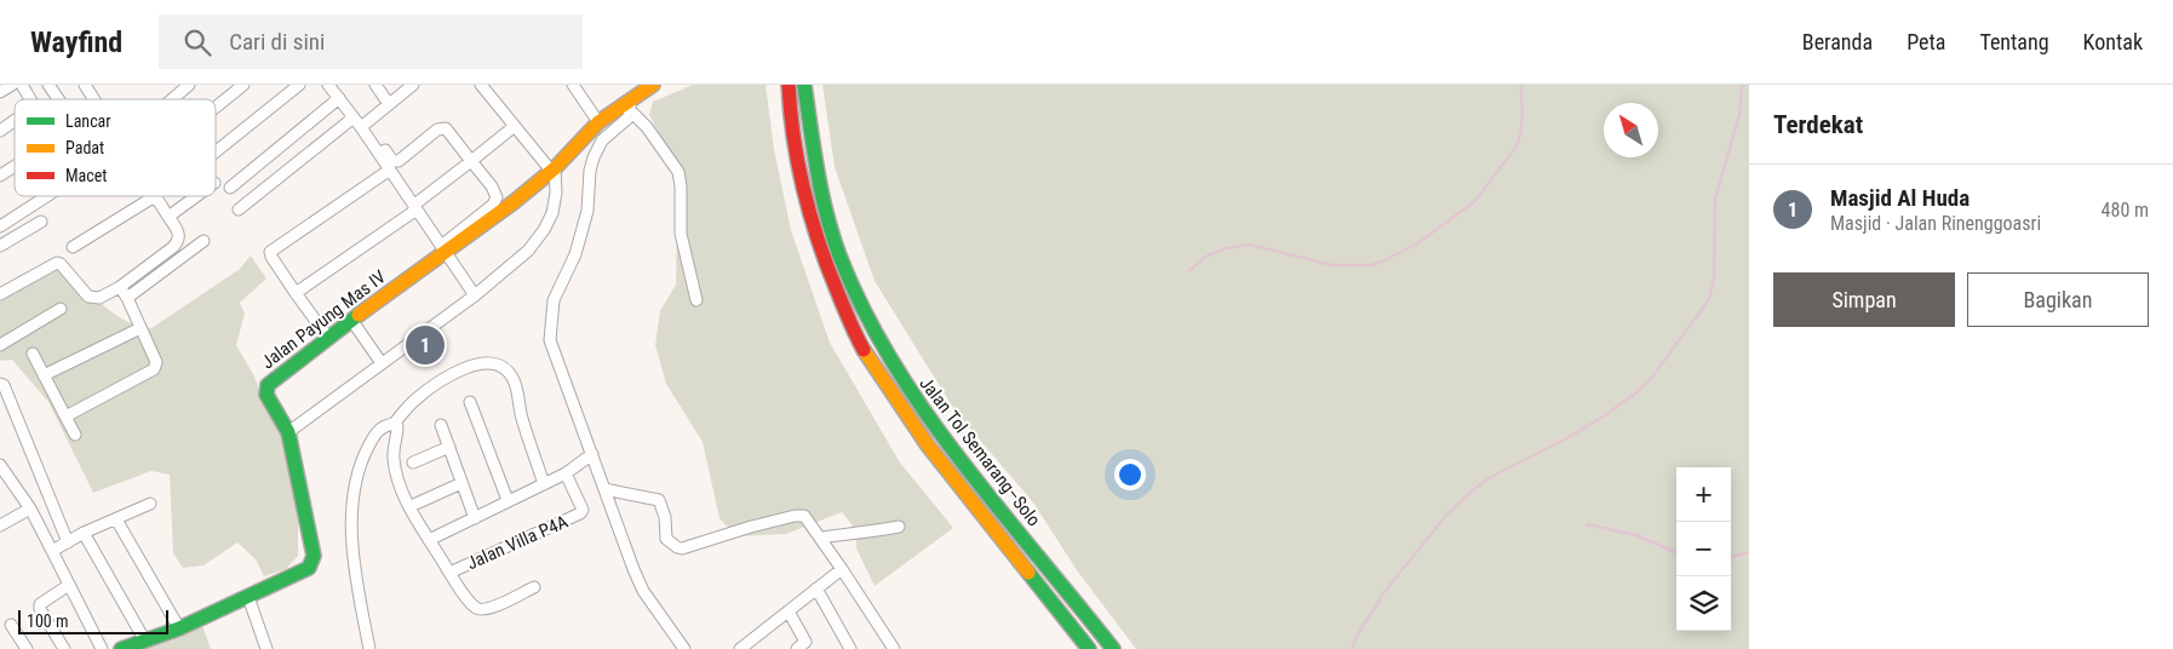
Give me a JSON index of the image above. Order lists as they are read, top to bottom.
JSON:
{
  "streets": {
    "main road": ["Jalan Payung Mas IV", "Jalan Tol Semarang–Solo"],
    "street": ["Jalan Villa P4A"]
  },
  "legend": ["Lancar", "Padat", "Macet"],
  "scale_bar": "100 m",
  "north": "top left",
  "page": {
    "header": "Wayfind",
    "search": "Cari di sini",
    "nav": [
      "Beranda",
      "Peta",
      "Tentang",
      "Kontak"
    ],
    "heading": "Terdekat",
    "list": [
      {
        "mark": "1",
        "name": "Masjid Al Huda",
        "note": "Masjid · Jalan Rinenggoasri",
        "value": "480 m"
      }
    ],
    "buttons": ["Simpan", "Bagikan"],
    "pins": "1",
    "map_buttons": ["+", "−"],
    "scale": "100 m"
  }
}
